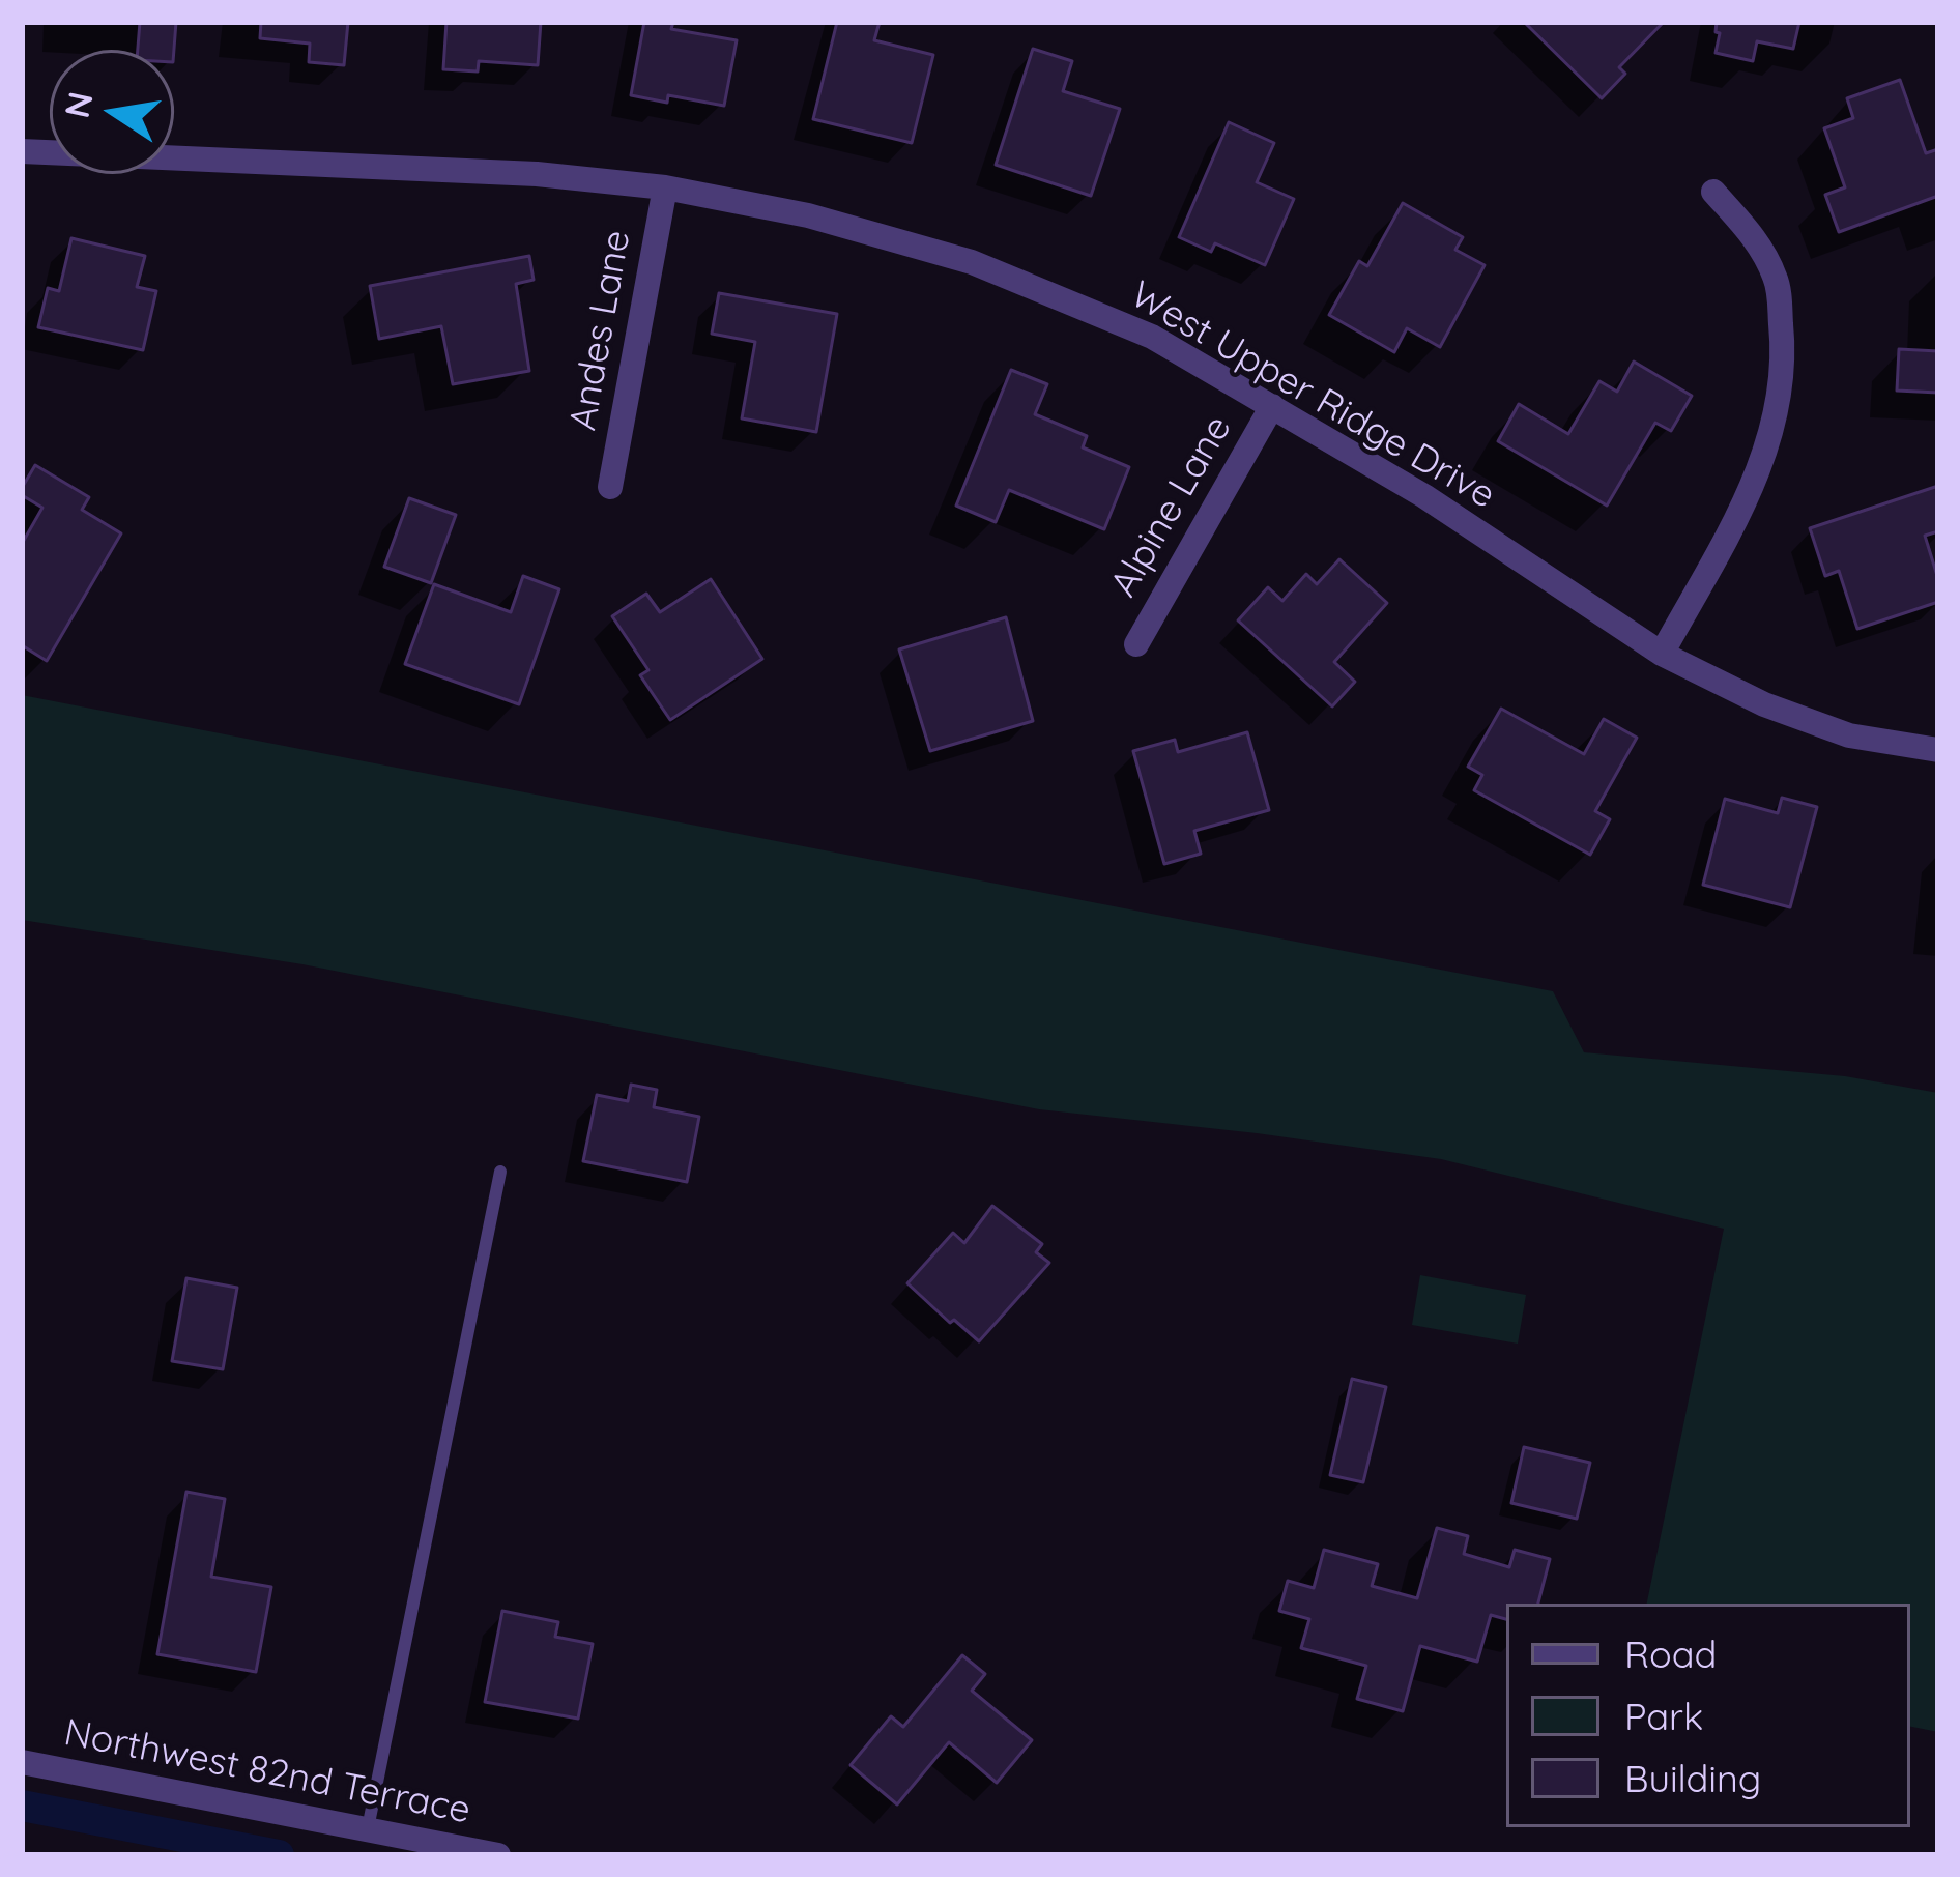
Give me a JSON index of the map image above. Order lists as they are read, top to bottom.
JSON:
{
  "streets": {
    "street": [
      "Andes Lane",
      "West Upper Ridge Drive",
      "Alpine Lane",
      "Northwest 82nd Terrace"
    ]
  },
  "crossings": [
    ["Andes Lane", "West Upper Ridge Drive"],
    ["West Upper Ridge Drive", "Alpine Lane"]
  ],
  "legend": ["Road", "Park", "Building"],
  "north": "left"
}
